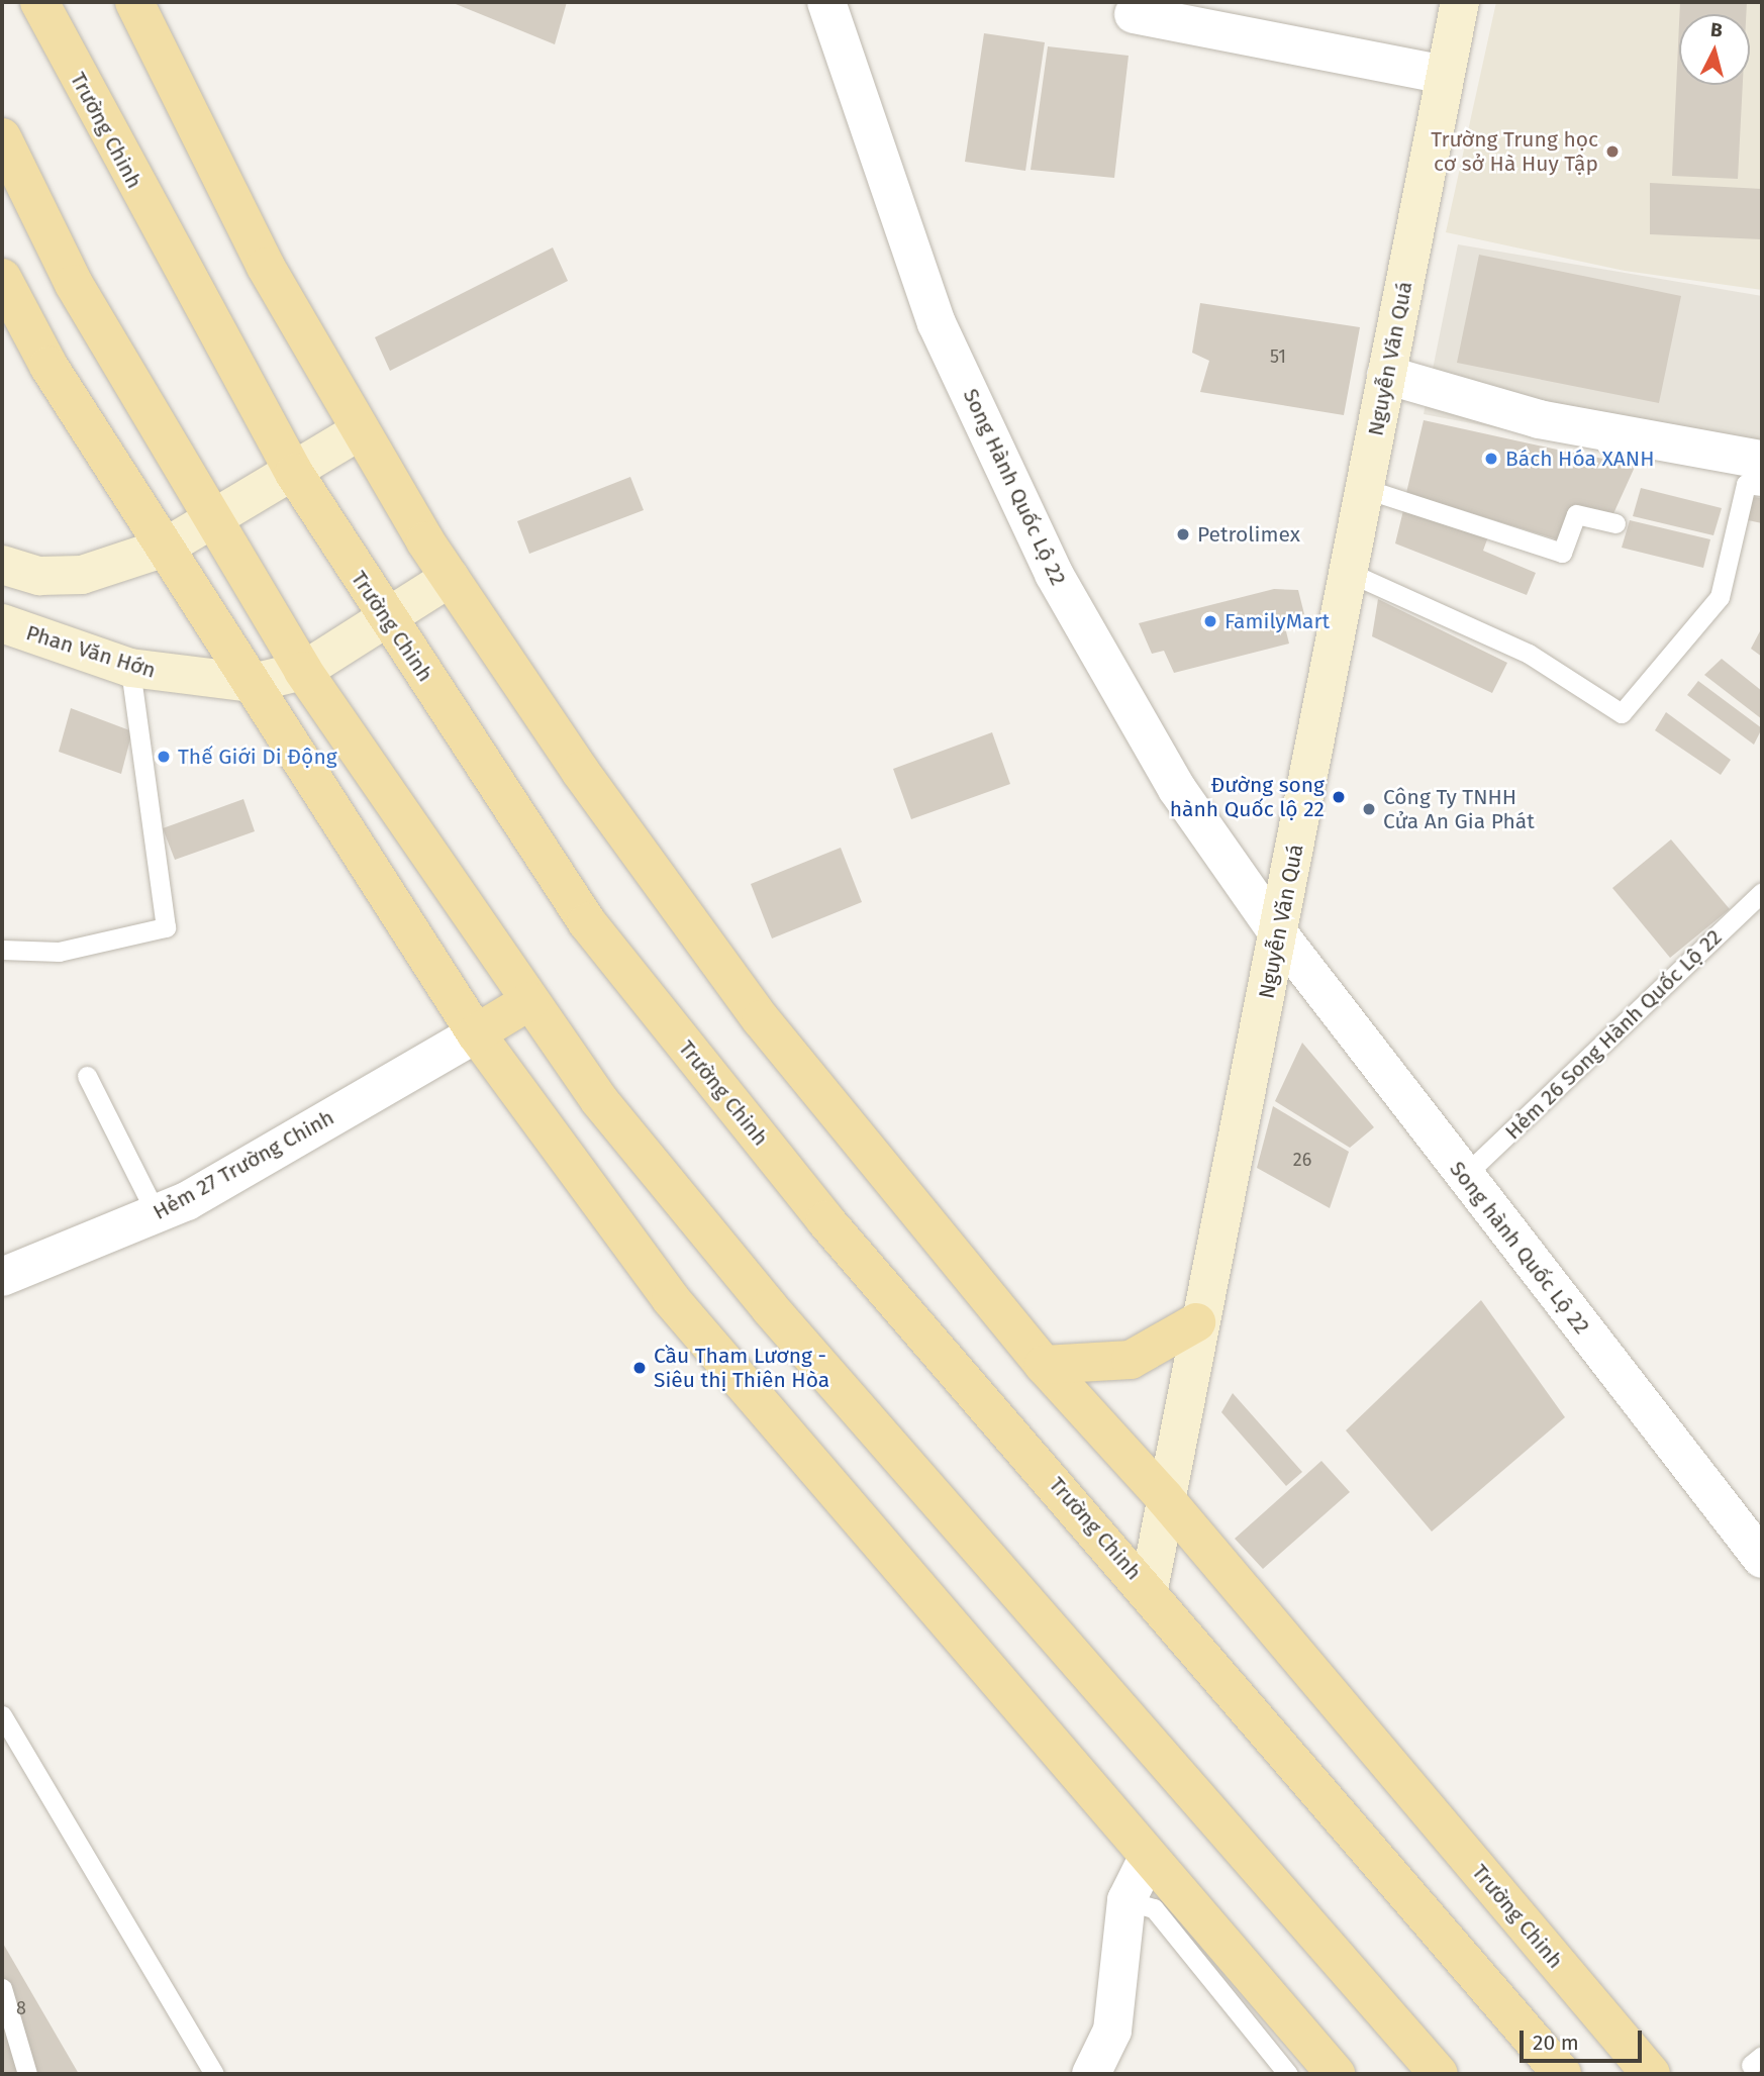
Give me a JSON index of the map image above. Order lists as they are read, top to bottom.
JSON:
{
  "streets": {
    "main road": ["Trường Chinh", "Nguyễn Văn Quá", "Phan Văn Hớn"],
    "street": ["Song Hành Quốc Lộ 22", "Hẻm 27 Trường Chinh", "Song hành Quốc Lộ 22"],
    "lane": ["Hẻm 26 Song Hành Quốc Lộ 22"]
  },
  "crossings": [
    ["Trường Chinh", "Nguyễn Văn Quá"],
    ["Trường Chinh", "Phan Văn Hớn"],
    ["Nguyễn Văn Quá", "Song Hành Quốc Lộ 22"],
    ["Nguyễn Văn Quá", "Song hành Quốc Lộ 22"],
    ["Song Hành Quốc Lộ 22", "Song hành Quốc Lộ 22"],
    ["Hẻm 26 Song Hành Quốc Lộ 22", "Song hành Quốc Lộ 22"]
  ],
  "places": [
    "Trường Trung học cơ sở Hà Huy Tập",
    "Bách Hóa XANH",
    "Petrolimex",
    "FamilyMart",
    "Thế Giới Di Động",
    "Đường song hành Quốc lộ 22",
    "Công Ty TNHH Cửa An Gia Phát",
    "Cầu Tham Lương - Siêu thị Thiên Hòa"
  ],
  "house_numbers": ["51", "26", "8"],
  "scale_bar": "20 m",
  "north": "top"
}
